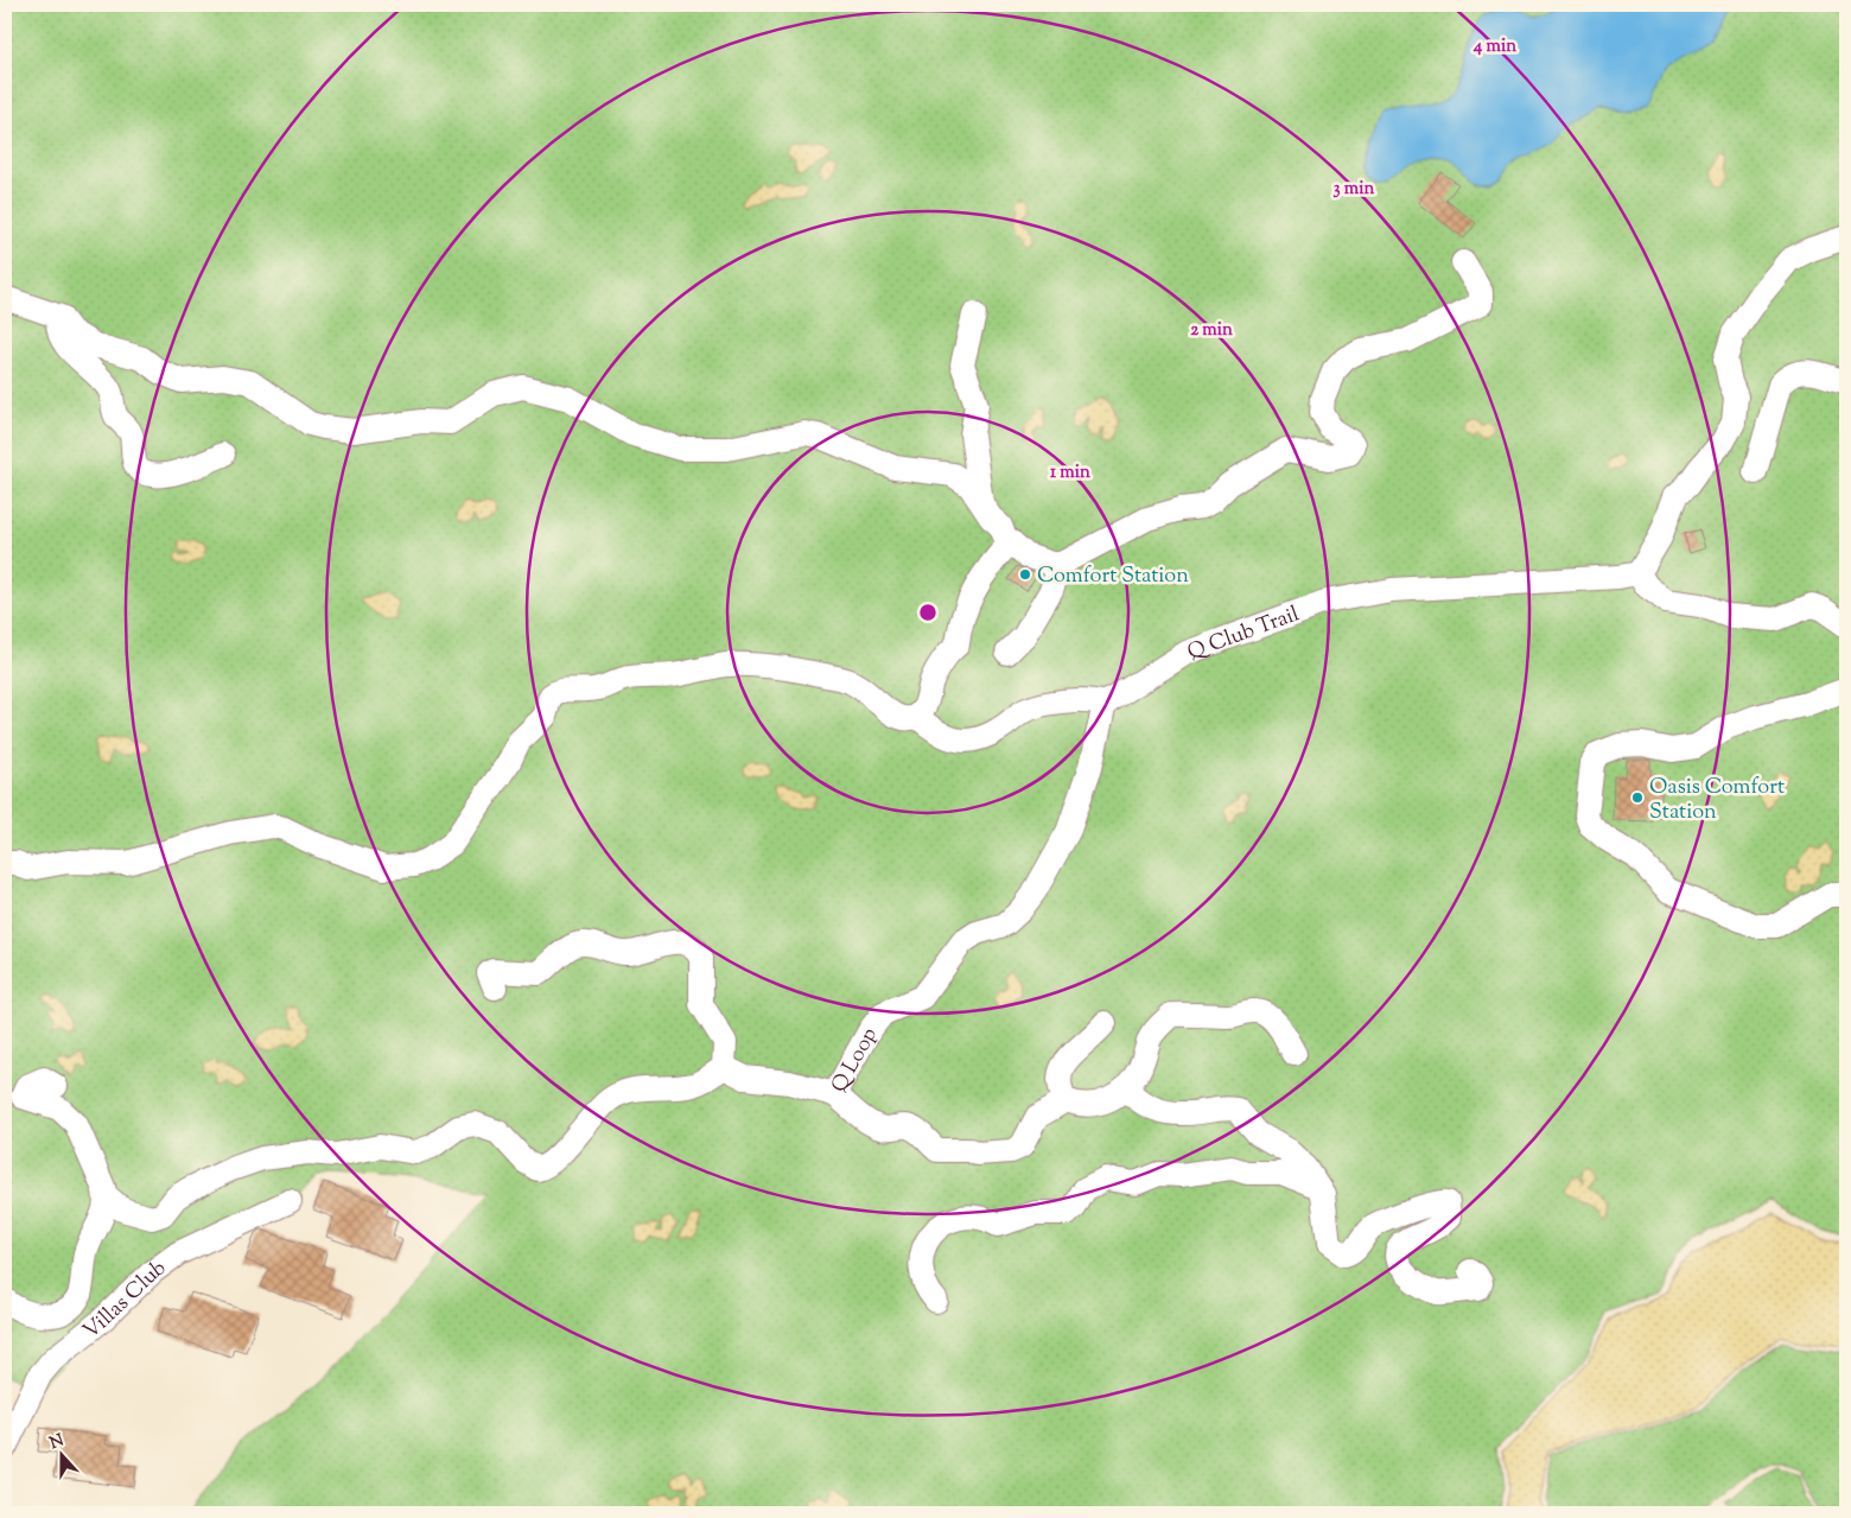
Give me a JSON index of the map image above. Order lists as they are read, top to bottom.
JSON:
{
  "streets": {
    "street": ["Q Club Trail", "Q Loop", "Villas Club"]
  },
  "crossings": [
    ["Q Club Trail", "Q Loop"]
  ],
  "places": ["Comfort Station", "Oasis Comfort Station"],
  "north": "top",
  "rings": [
    "4 min",
    "3 min",
    "2 min",
    "1 min"
  ]
}
